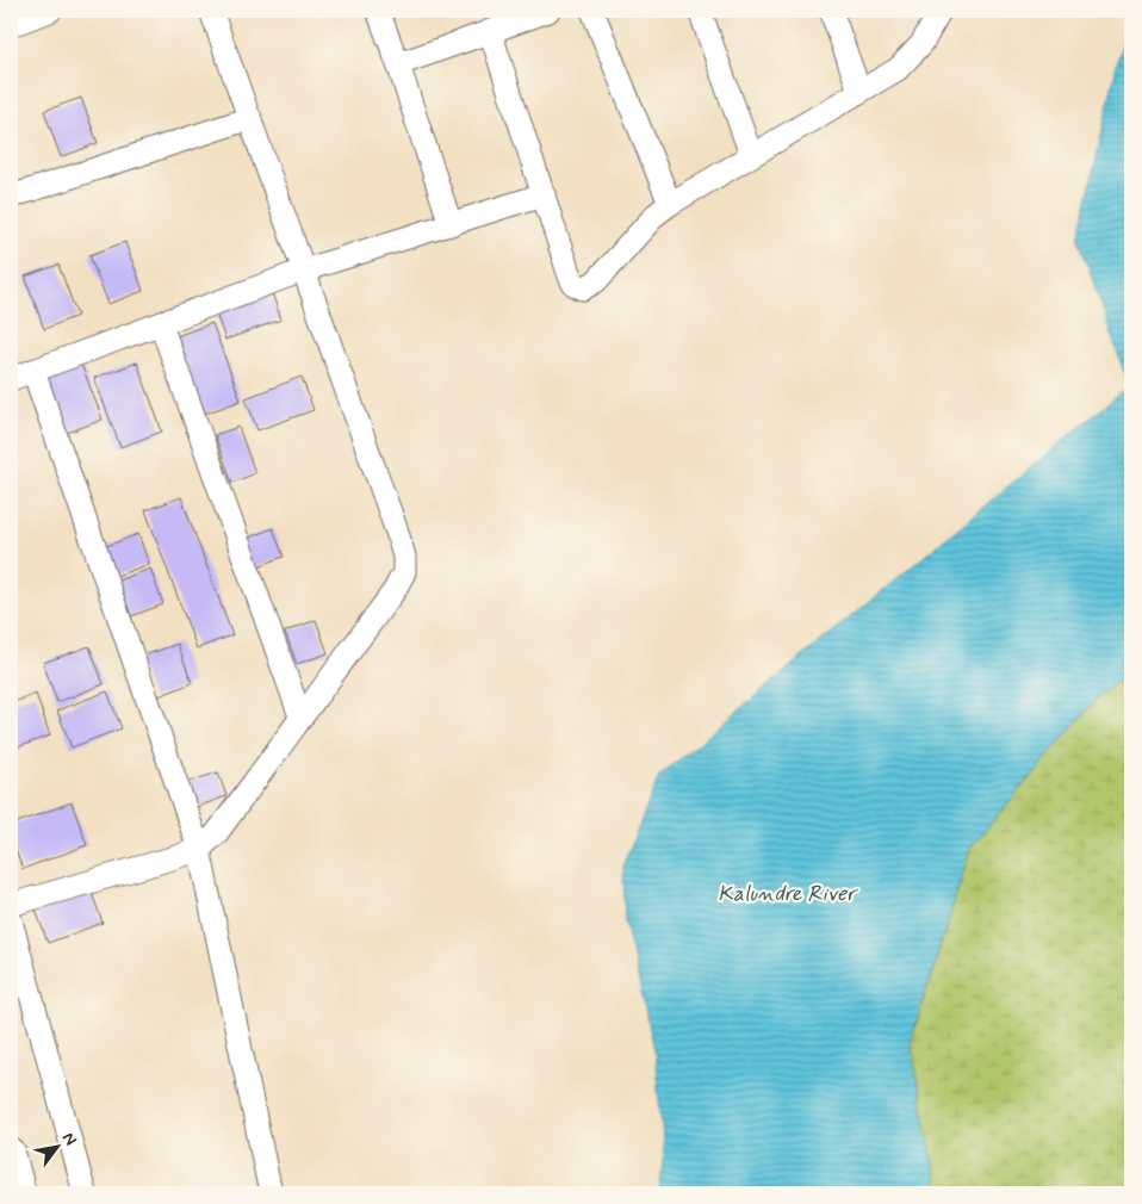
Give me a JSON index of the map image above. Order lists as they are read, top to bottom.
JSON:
{
  "water": ["Kalundre River"],
  "north": "top right"
}
